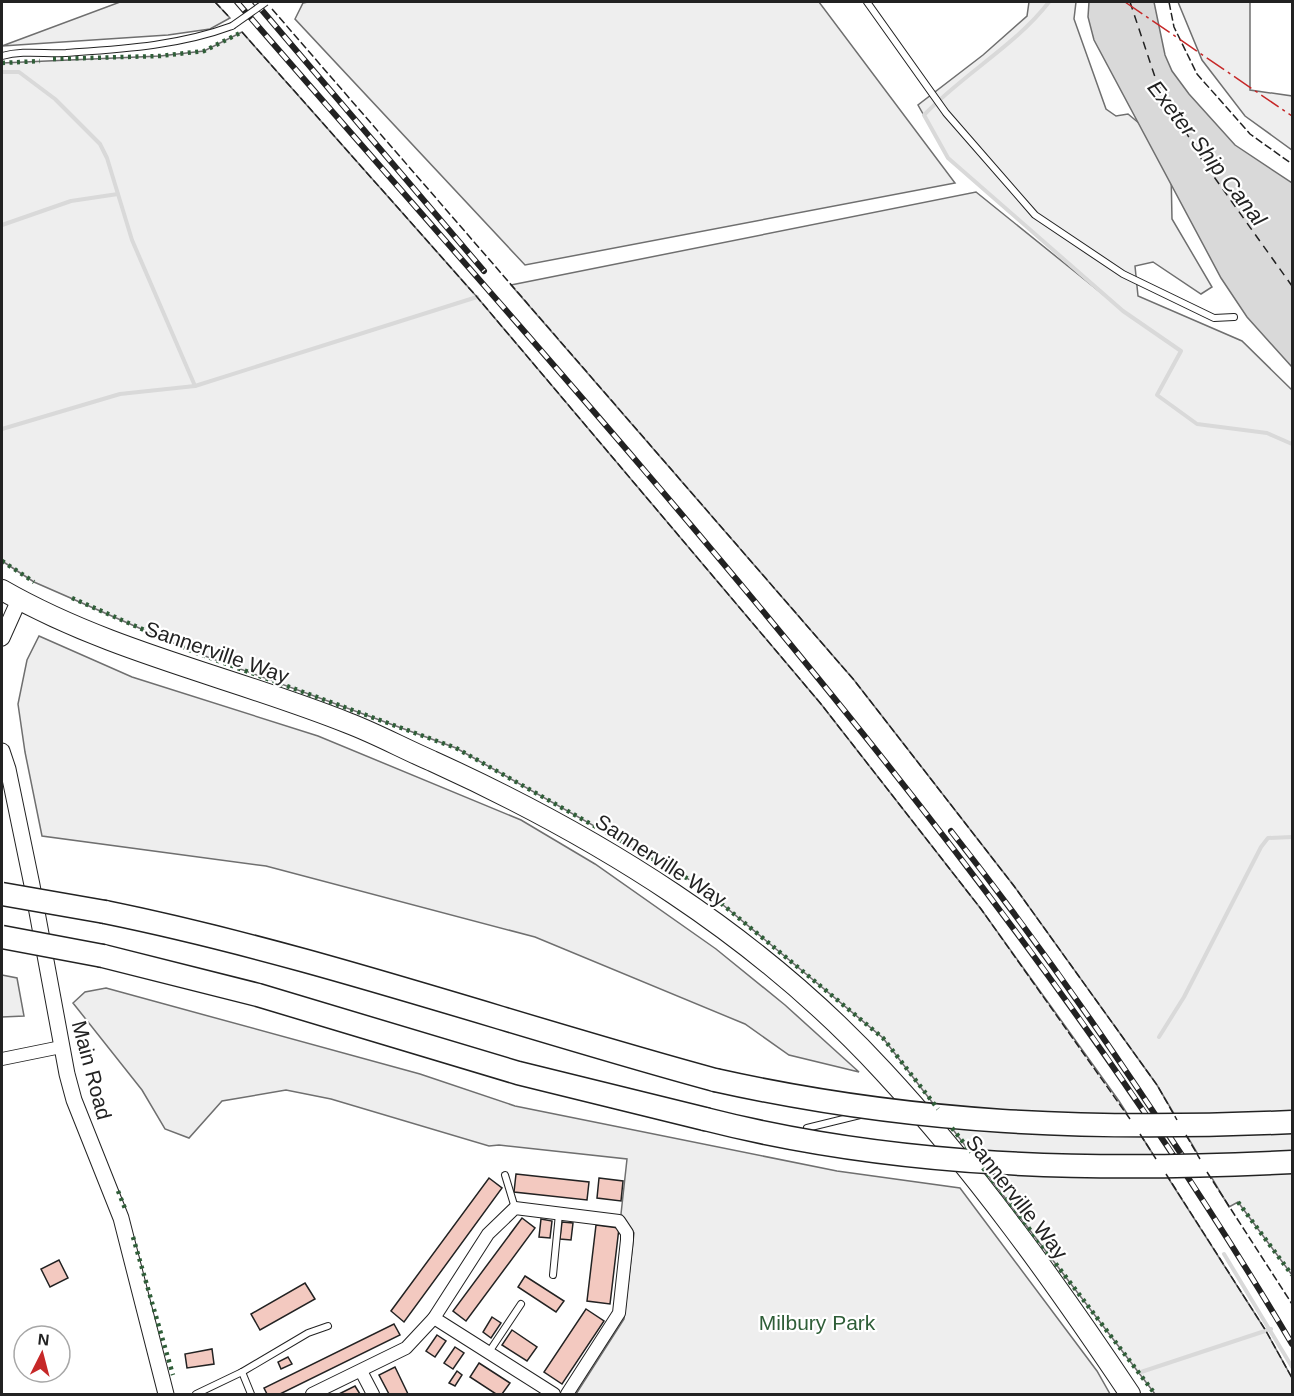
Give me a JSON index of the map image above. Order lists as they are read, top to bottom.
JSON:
{
  "streets": {
    "main road": ["Sannerville Way"],
    "street": ["Main Road"]
  },
  "water": ["Exeter Ship Canal"],
  "parks": ["Milbury Park"],
  "north": "top"
}
